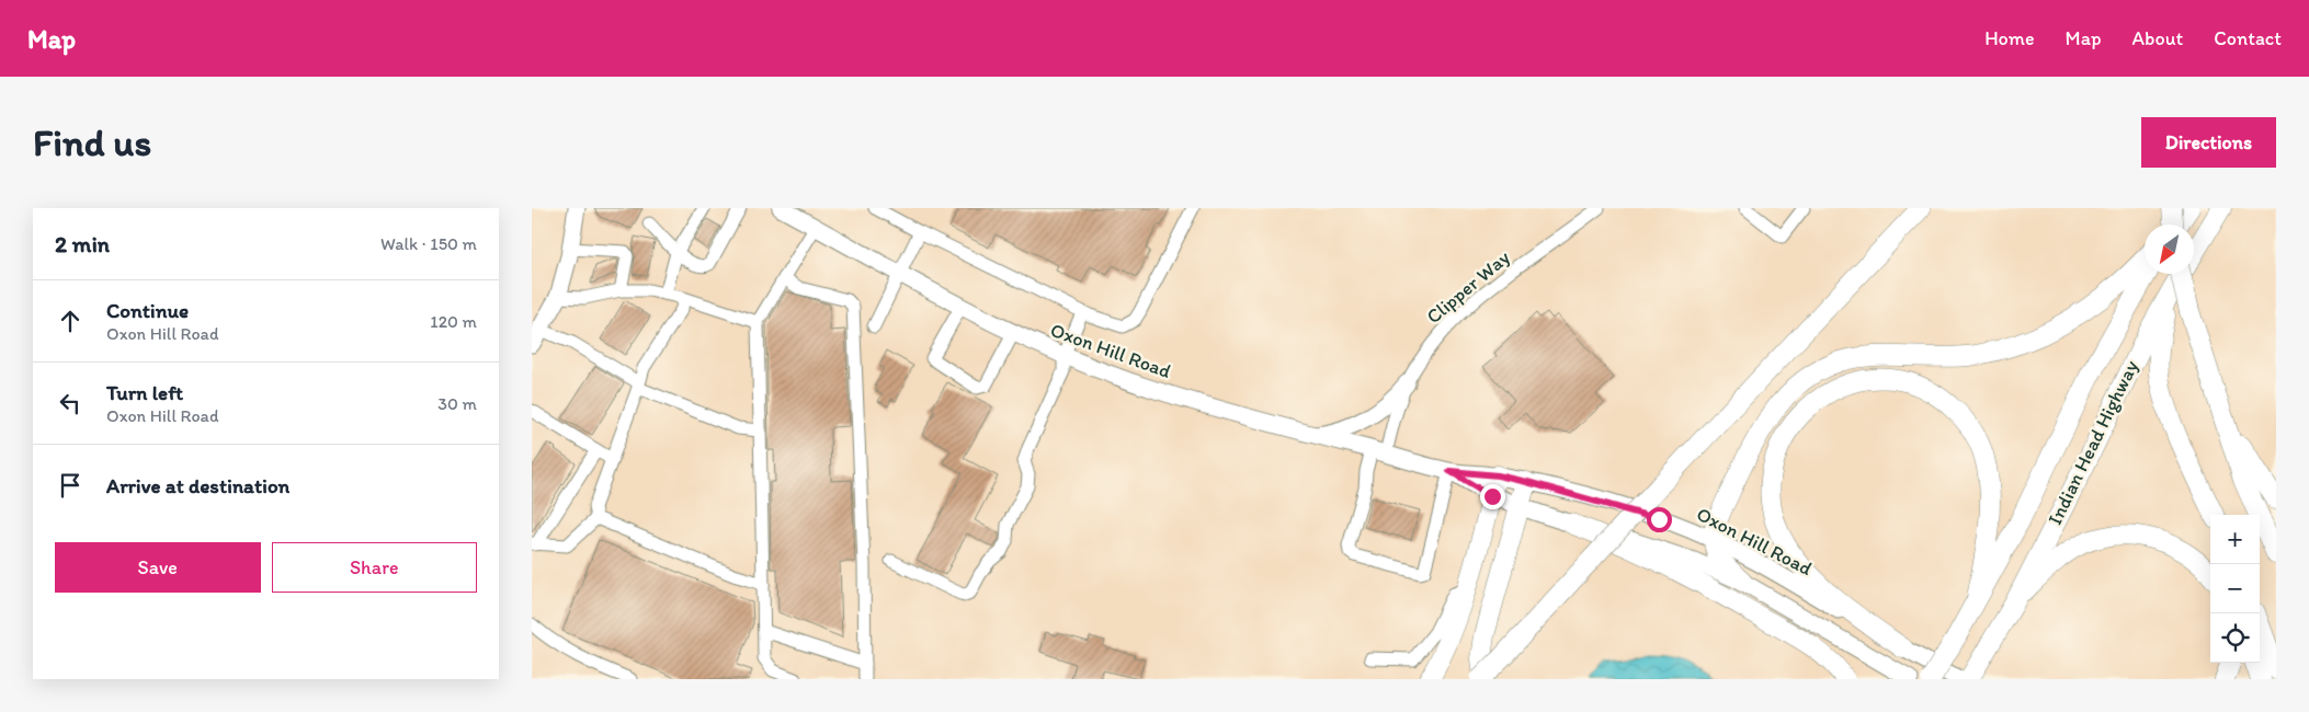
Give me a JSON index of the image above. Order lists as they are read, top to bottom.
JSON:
{
  "streets": {
    "highway": ["Indian Head Highway"],
    "main road": ["Oxon Hill Road"],
    "street": ["Clipper Way"]
  },
  "crossings": [
    ["Clipper Way", "Oxon Hill Road"]
  ],
  "north": "bottom left",
  "page": {
    "header": "Map",
    "nav": [
      "Home",
      "Map",
      "About",
      "Contact"
    ],
    "buttons": [
      "Directions",
      ["Save", "Share"]
    ],
    "title": "Find us",
    "heading": ["2 min", "Walk · 150 m"],
    "list": [
      ["Continue", "Oxon Hill Road", "120 m"],
      ["Turn left", "Oxon Hill Road", "30 m"],
      "Arrive at destination"
    ],
    "map_buttons": ["+", "−"]
  }
}
